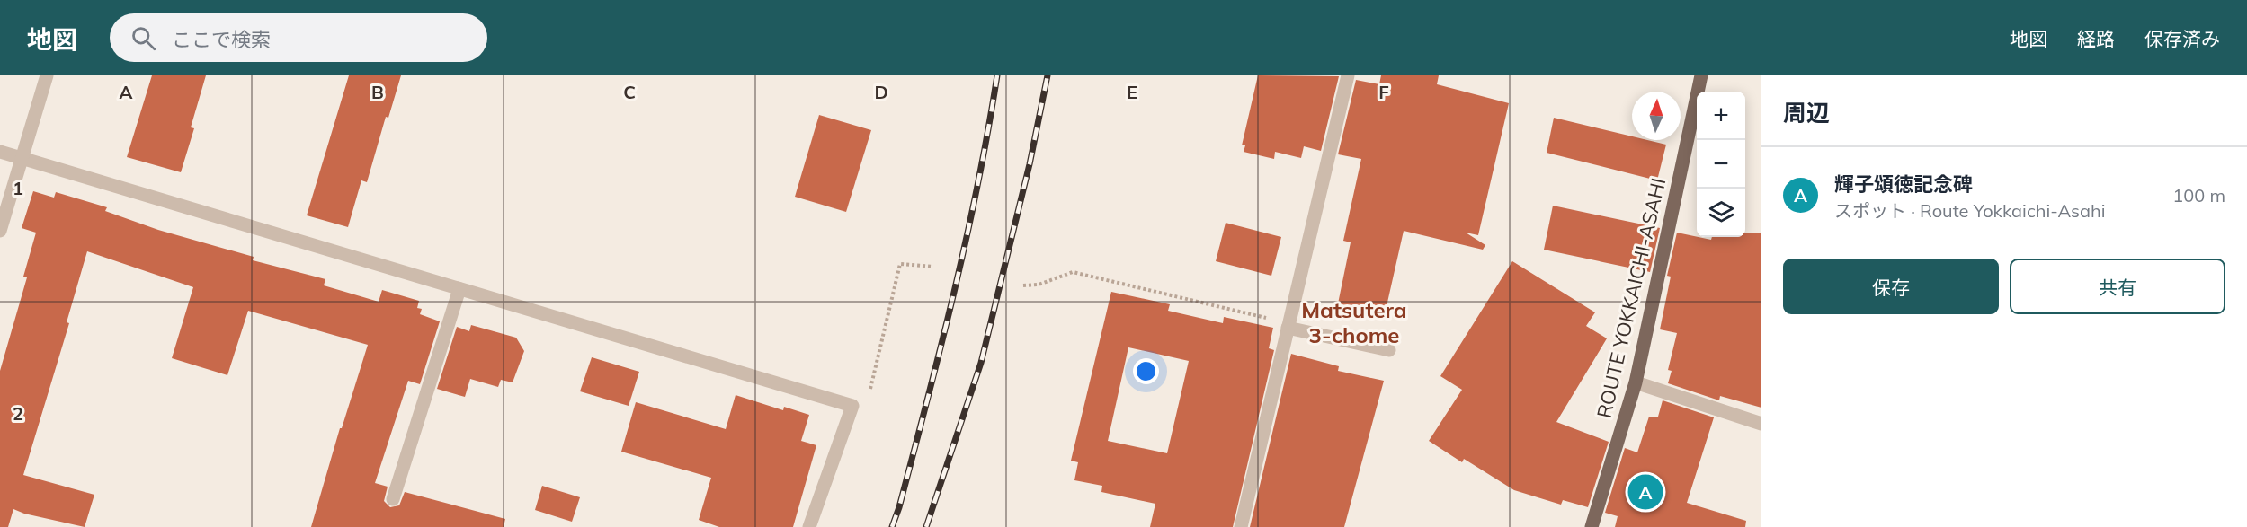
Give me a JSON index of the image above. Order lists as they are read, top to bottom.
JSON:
{
  "streets": {
    "main road": ["ROUTE YOKKAICHI-ASAHI"]
  },
  "districts": ["Matsutera 3-chome"],
  "north": "top",
  "page": {
    "header": "地図",
    "search": "ここで検索",
    "nav": ["地図", "経路", "保存済み"],
    "heading": "周辺",
    "map_buttons": ["+", "−"],
    "list": [
      {
        "mark": "A",
        "name": "輝子頌徳記念碑",
        "note": "スポット · Route Yokkaichi-Asahi",
        "value": "100 m"
      }
    ],
    "buttons": ["保存", "共有"],
    "pins": "A"
  },
  "grid": {
    "columns": [
      "A",
      "B",
      "C",
      "D",
      "E",
      "F"
    ],
    "rows": ["1", "2"]
  }
}
